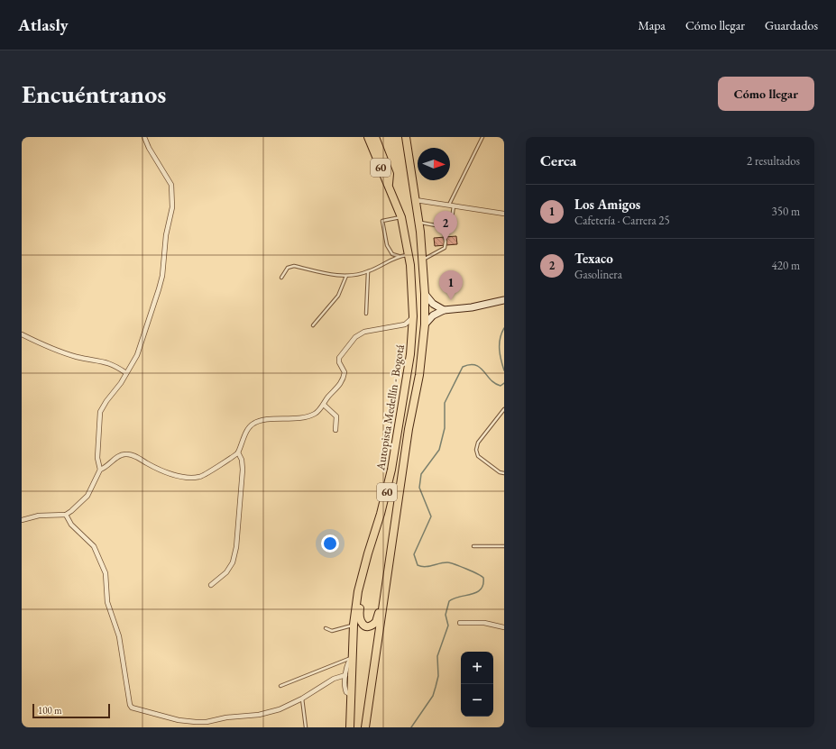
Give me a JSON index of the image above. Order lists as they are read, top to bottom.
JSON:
{
  "streets": {
    "highway": ["60", "Autopista Medellín - Bogotá"]
  },
  "scale_bar": "100 m",
  "north": "right",
  "page": {
    "header": "Atlasly",
    "nav": ["Mapa", "Cómo llegar", "Guardados"],
    "buttons": "Cómo llegar",
    "title": "Encuéntranos",
    "heading": ["Cerca", "2 resultados"],
    "list": [
      {
        "mark": "1",
        "name": "Los Amigos",
        "note": "Cafetería · Carrera 25",
        "value": "350 m"
      },
      {
        "mark": "2",
        "name": "Texaco",
        "note": "Gasolinera",
        "value": "420 m"
      }
    ],
    "pins": ["2", "1"],
    "map_buttons": ["+", "−"],
    "scale": "100 m"
  }
}
